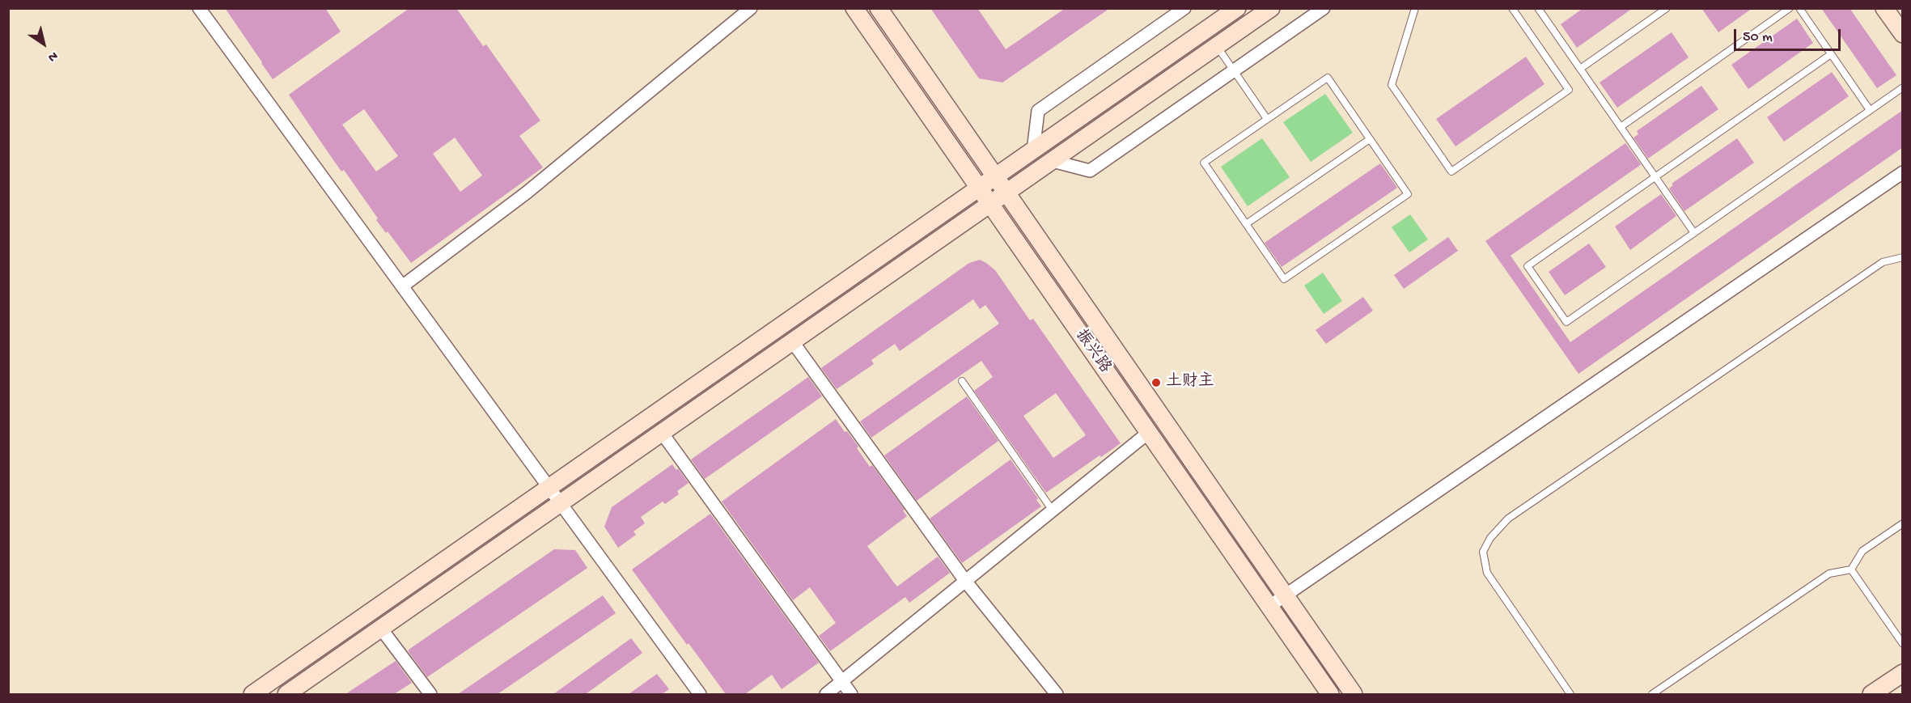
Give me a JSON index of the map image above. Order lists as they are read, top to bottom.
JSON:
{
  "streets": {
    "main road": ["振兴路"]
  },
  "places": ["土财主"],
  "scale_bar": "50 m",
  "north": "bottom right"
}
